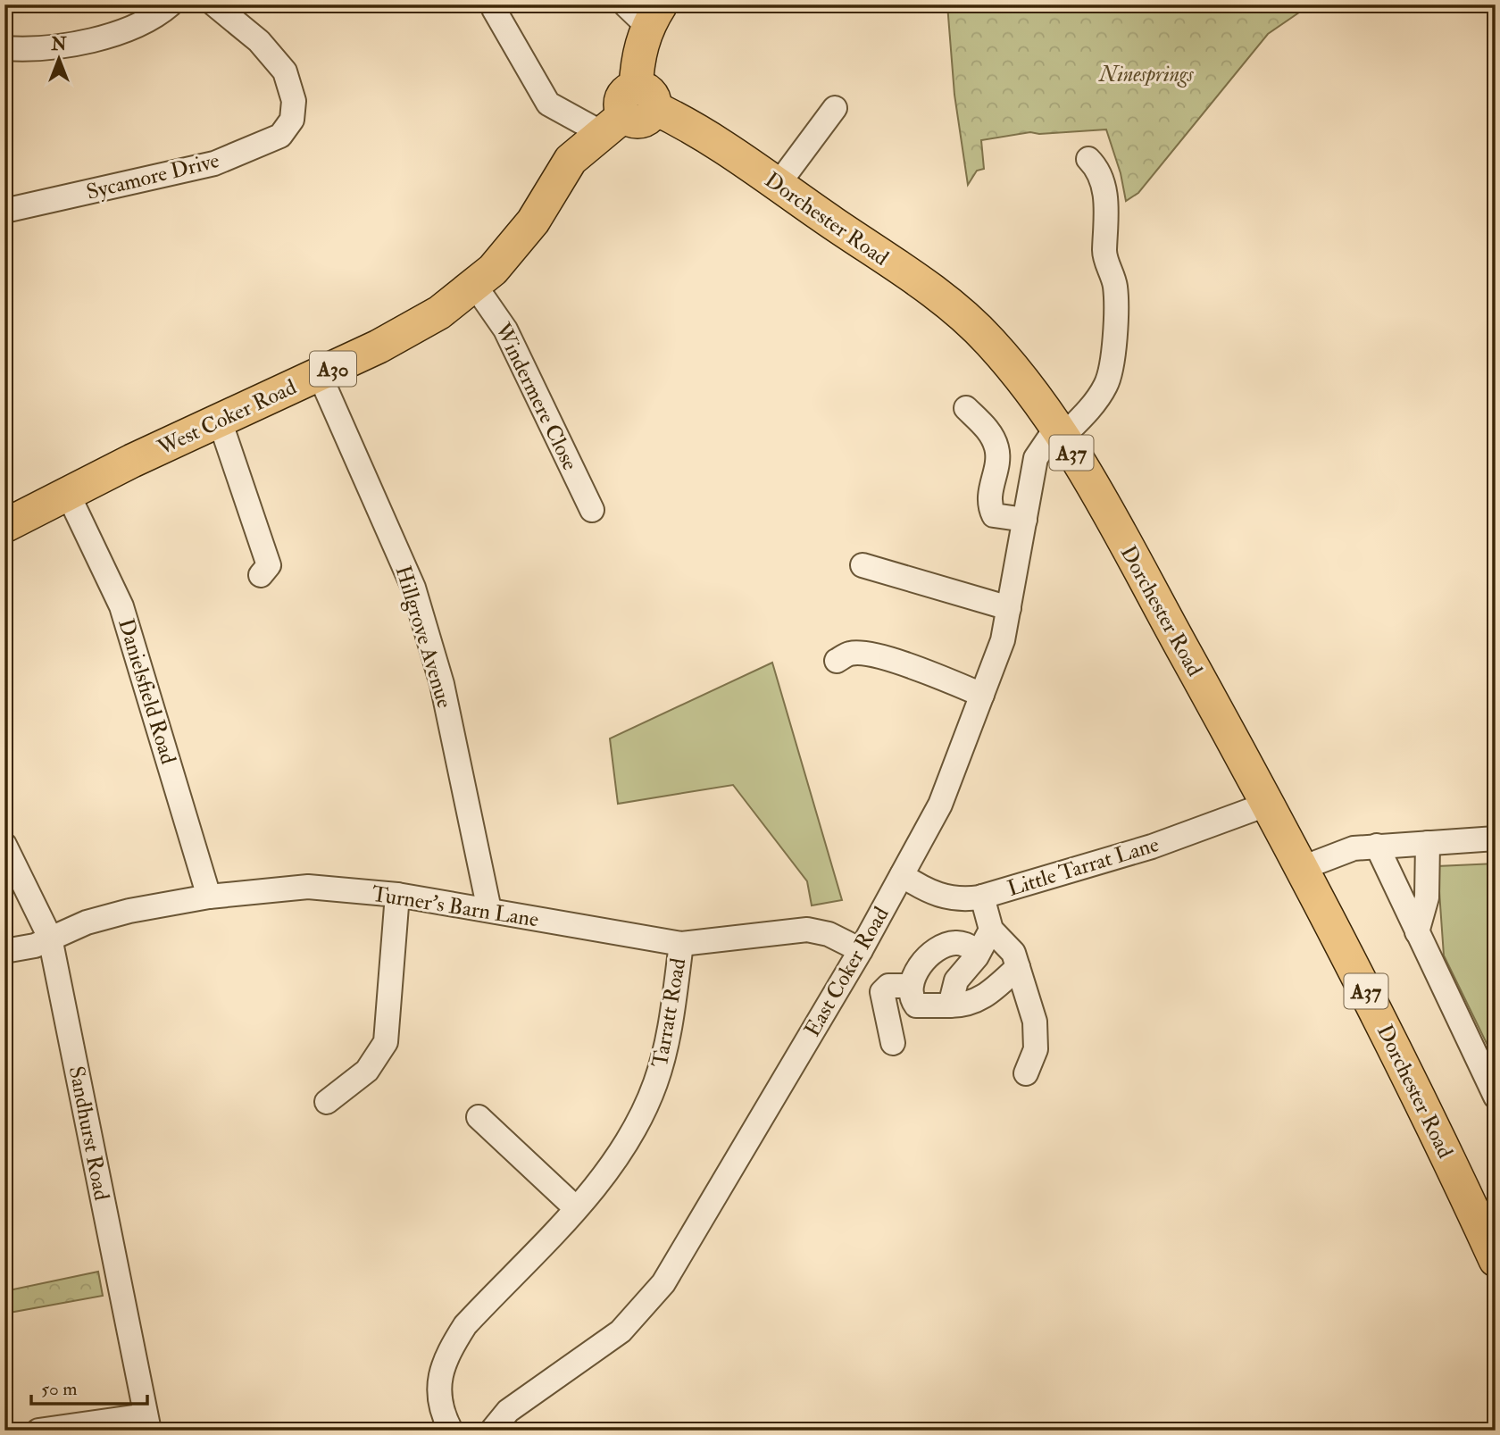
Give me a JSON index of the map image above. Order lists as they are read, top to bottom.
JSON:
{
  "streets": {
    "highway": [
      "Dorchester Road",
      "A30",
      "West Coker Road",
      "A37"
    ],
    "street": [
      "Sycamore Drive",
      "Windermere Close",
      "Hillgrove Avenue",
      "Danielsfield Road",
      "Little Tarrat Lane",
      "Turner's Barn Lane",
      "East Coker Road",
      "Tarratt Road",
      "Sandhurst Road"
    ]
  },
  "crossings": [
    ["Dorchester Road", "West Coker Road"],
    ["Dorchester Road", "Little Tarrat Lane"],
    ["Dorchester Road", "East Coker Road"],
    ["Windermere Close", "West Coker Road"],
    ["West Coker Road", "Hillgrove Avenue"],
    ["West Coker Road", "Danielsfield Road"],
    ["Hillgrove Avenue", "Turner's Barn Lane"],
    ["Danielsfield Road", "Turner's Barn Lane"],
    ["Little Tarrat Lane", "East Coker Road"],
    ["Turner's Barn Lane", "East Coker Road"],
    ["Turner's Barn Lane", "Tarratt Road"],
    ["Turner's Barn Lane", "Sandhurst Road"]
  ],
  "parks": ["Ninesprings"],
  "scale_bar": "50 m",
  "north": "top"
}
